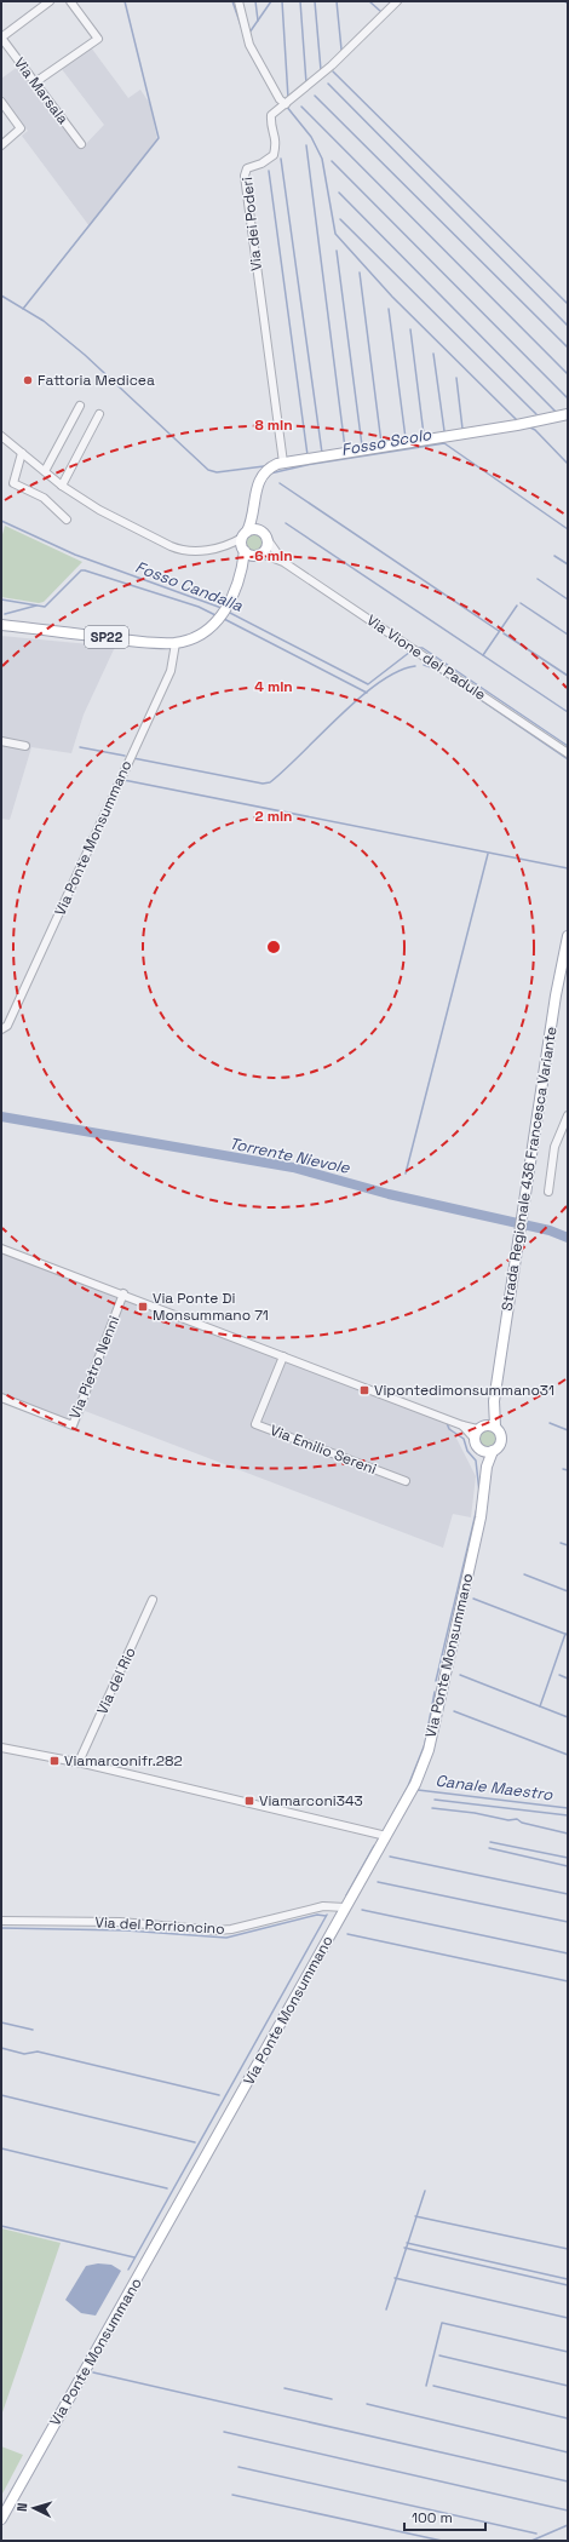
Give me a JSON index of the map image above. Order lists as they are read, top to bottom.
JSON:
{
  "streets": {
    "main road": ["SP22", "Via Ponte Monsummano", "Strada Regionale 436 Francesca Variante"],
    "street": [
      "Via Marsala",
      "Via dei Poderi",
      "Via Vione del Padule",
      "Via Pietro Nenni",
      "Via Emilio Sereni",
      "Via del Rio",
      "Via del Porrioncino"
    ]
  },
  "crossings": [
    ["SP22", "Via Ponte Monsummano"],
    ["Via Ponte Monsummano", "Via del Porrioncino"]
  ],
  "water": [
    "Fosso Scolo",
    "Fosso Candalla",
    "Torrente Nievole",
    "Canale Maestro"
  ],
  "places": {
    "other": ["Fattoria Medicea"],
    "transit": [
      "Via Ponte Di Monsummano 71",
      "Vipontedimonsummano31",
      "Viamarconifr.282",
      "Viamarconi343"
    ]
  },
  "scale_bar": "100 m",
  "north": "left",
  "rings": [
    "8 min",
    "6 min",
    "4 min",
    "2 min"
  ]
}
